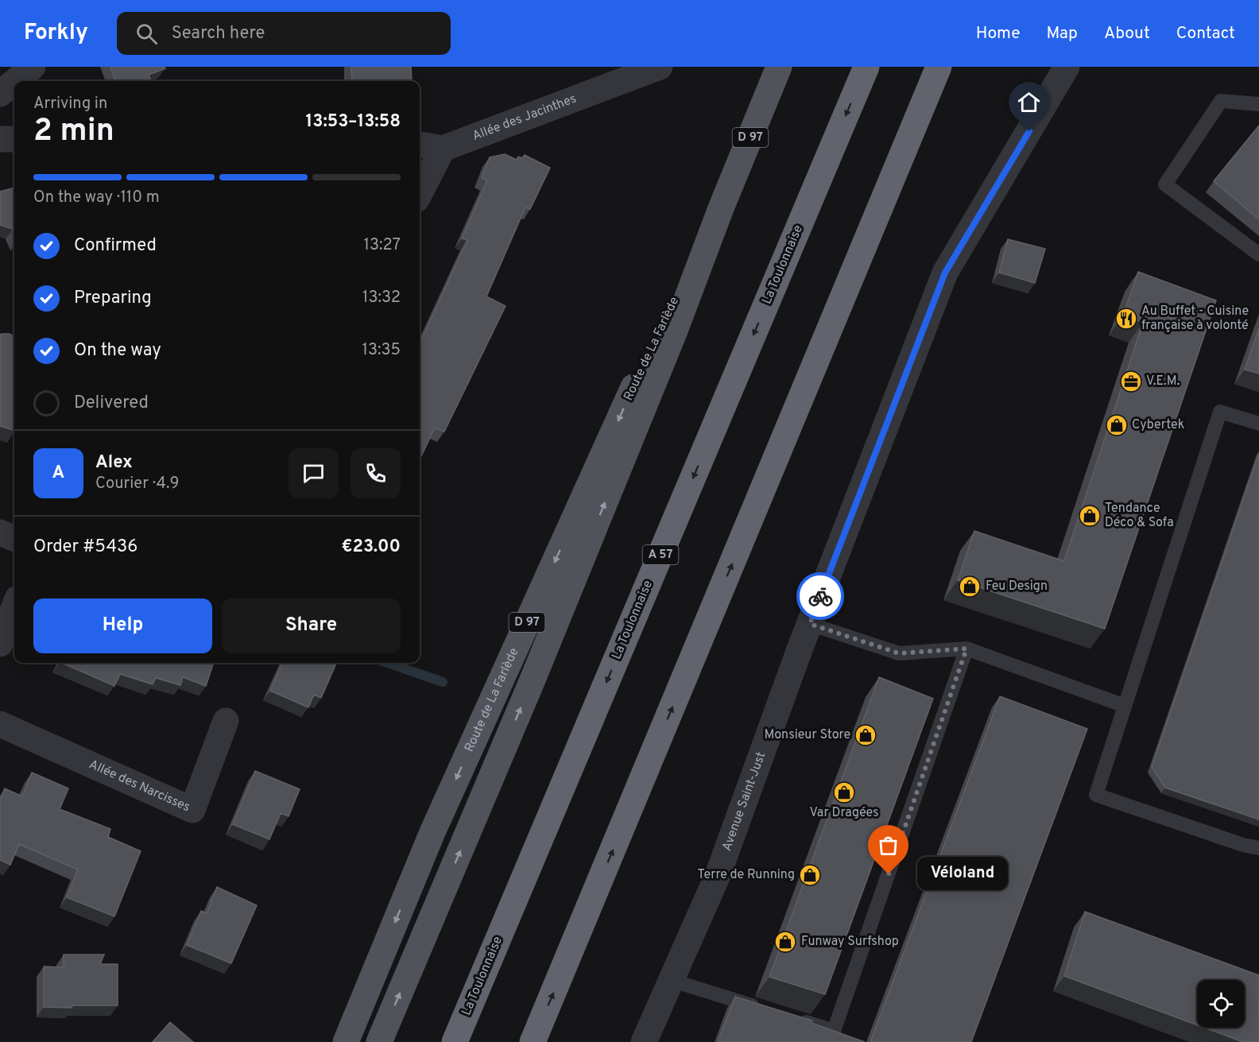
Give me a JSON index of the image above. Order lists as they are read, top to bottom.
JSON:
{
  "streets": {
    "highway": ["La Toulonnaise", "A 57"],
    "main road": ["D 97", "Route de La Farlède"],
    "street": ["Allée des Jacinthes", "Allée des Narcisses", "Avenue Saint-Just"]
  },
  "places": {
    "restaurant": ["Au Buffet - Cuisine française à volonté"],
    "office": ["V.E.M."],
    "shop": [
      "Cybertek",
      "Tendance Déco & Sofa",
      "Feu Design",
      "Monsieur Store",
      "Var Dragées",
      "Terre de Running",
      "Funway Surfshop"
    ],
    "other": ["Véloland"]
  },
  "page": {
    "header": "Forkly",
    "search": "Search here",
    "nav": [
      "Home",
      "Map",
      "About",
      "Contact"
    ],
    "heading": ["2 min", "Arriving in", "13:53–13:58"],
    "panel": [
      "Alex",
      "Courier · 4.9",
      "Order #5436",
      "€23.00"
    ],
    "bar": "On the way · 110 m",
    "list": [
      ["Confirmed", "13:27"],
      ["Preparing", "13:32"],
      ["On the way", "13:35"],
      "Delivered"
    ],
    "round": "A",
    "buttons": ["Help", "Share"],
    "bubble": "Véloland"
  }
}
